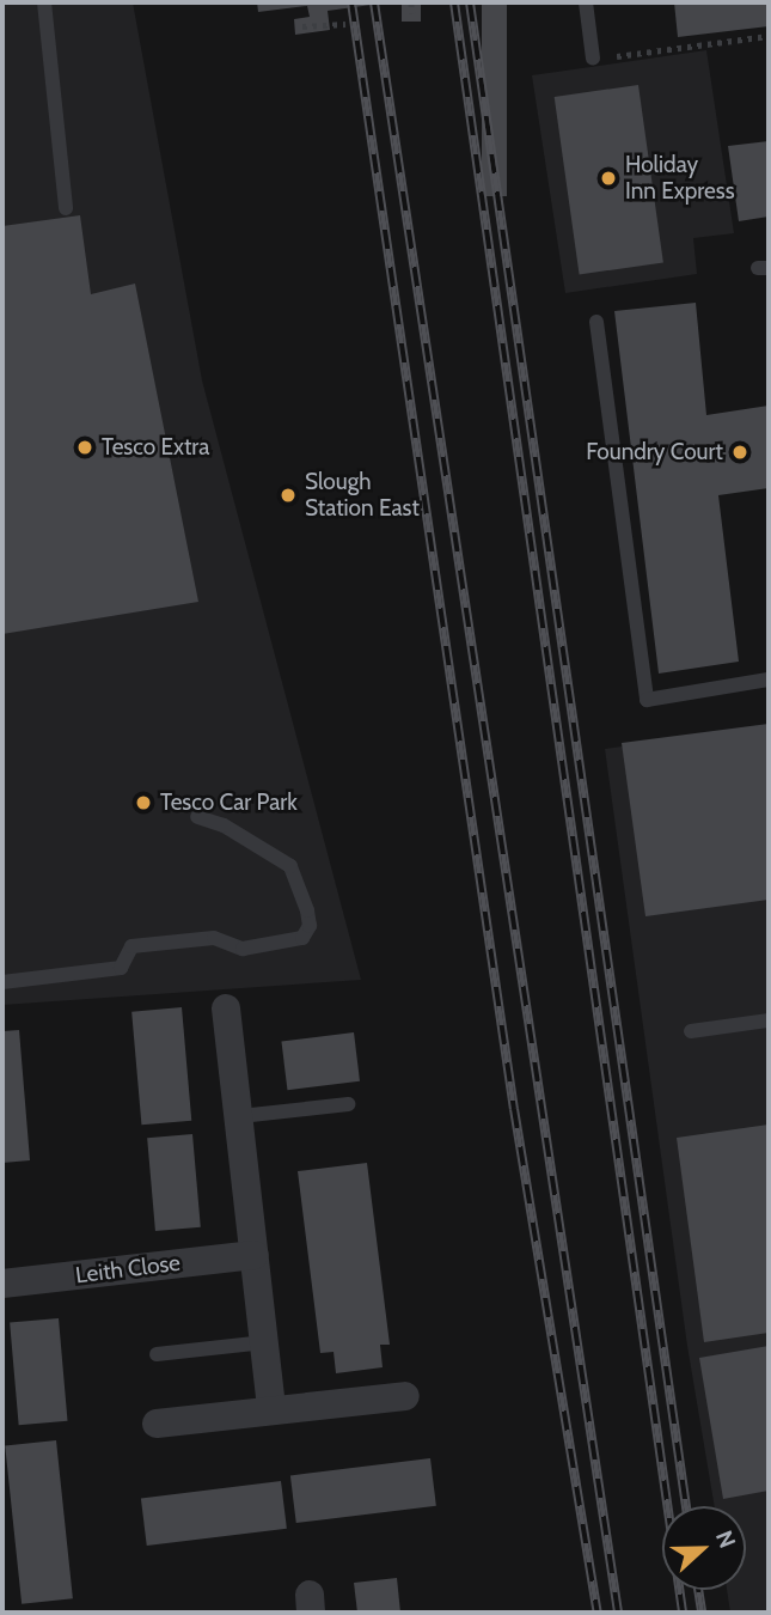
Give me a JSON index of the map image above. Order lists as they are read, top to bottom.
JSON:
{
  "streets": {
    "street": ["Leith Close"]
  },
  "places": [
    "Holiday Inn Express",
    "Tesco Extra",
    "Foundry Court",
    "Slough Station East",
    "Tesco Car Park"
  ],
  "north": "right"
}
